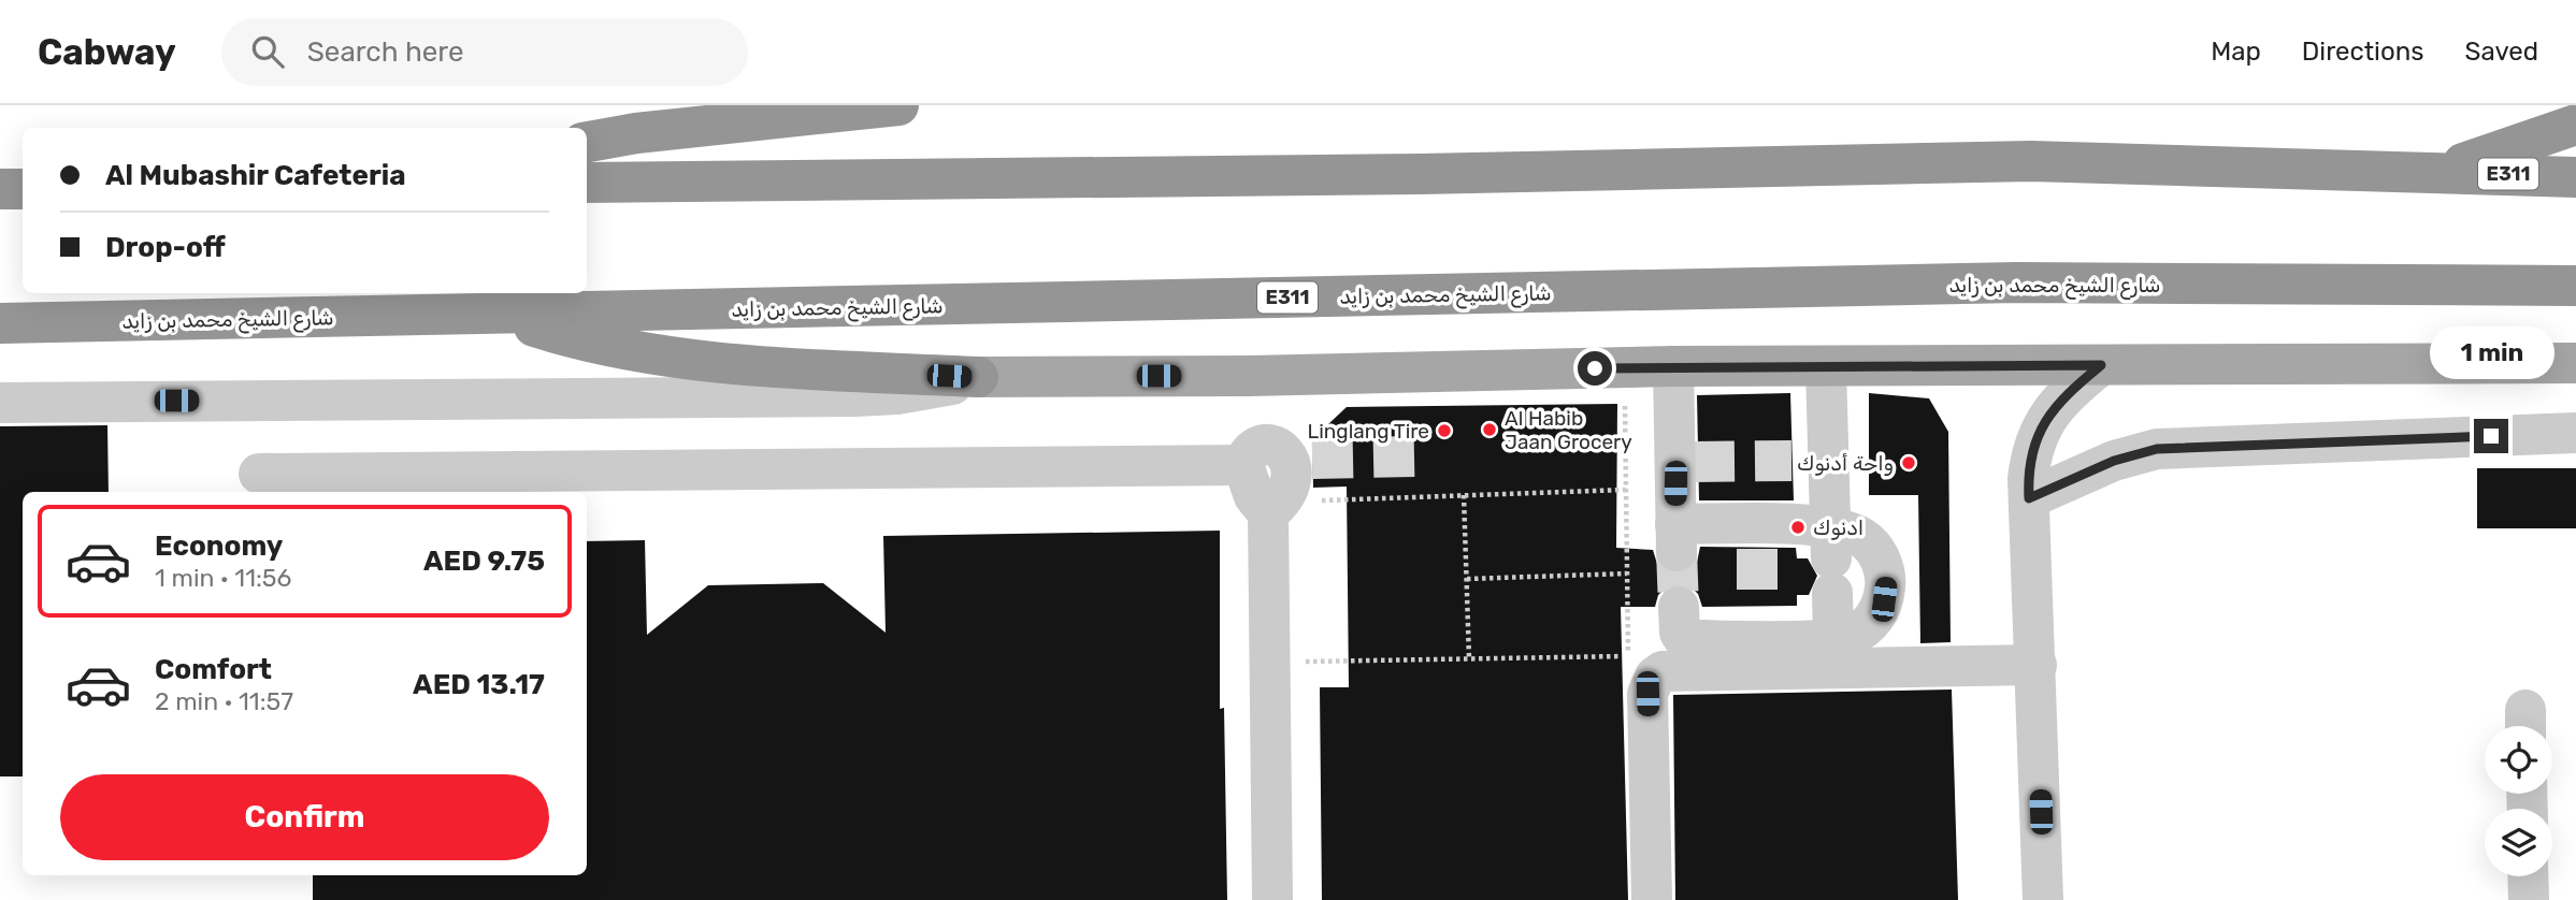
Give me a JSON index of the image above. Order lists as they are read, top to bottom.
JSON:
{
  "streets": {
    "highway": ["E311", "شارع الشيخ محمد بن زايد"]
  },
  "places": [
    "Al Habib Jaan Grocery",
    "Linglang Tire",
    "واحة أدنوك",
    "ادنوك"
  ],
  "page": {
    "header": "Cabway",
    "search": "Search here",
    "nav": ["Map", "Directions", "Saved"],
    "banner": ["Al Mubashir Cafeteria", "Drop-off"],
    "bubble": "1 min",
    "list": [
      {
        "name": "Economy",
        "note": "1 min · 11:56",
        "value": "AED 9.75"
      },
      {
        "name": "Comfort",
        "note": "2 min · 11:57",
        "value": "AED 13.17"
      }
    ],
    "buttons": "Confirm"
  }
}
